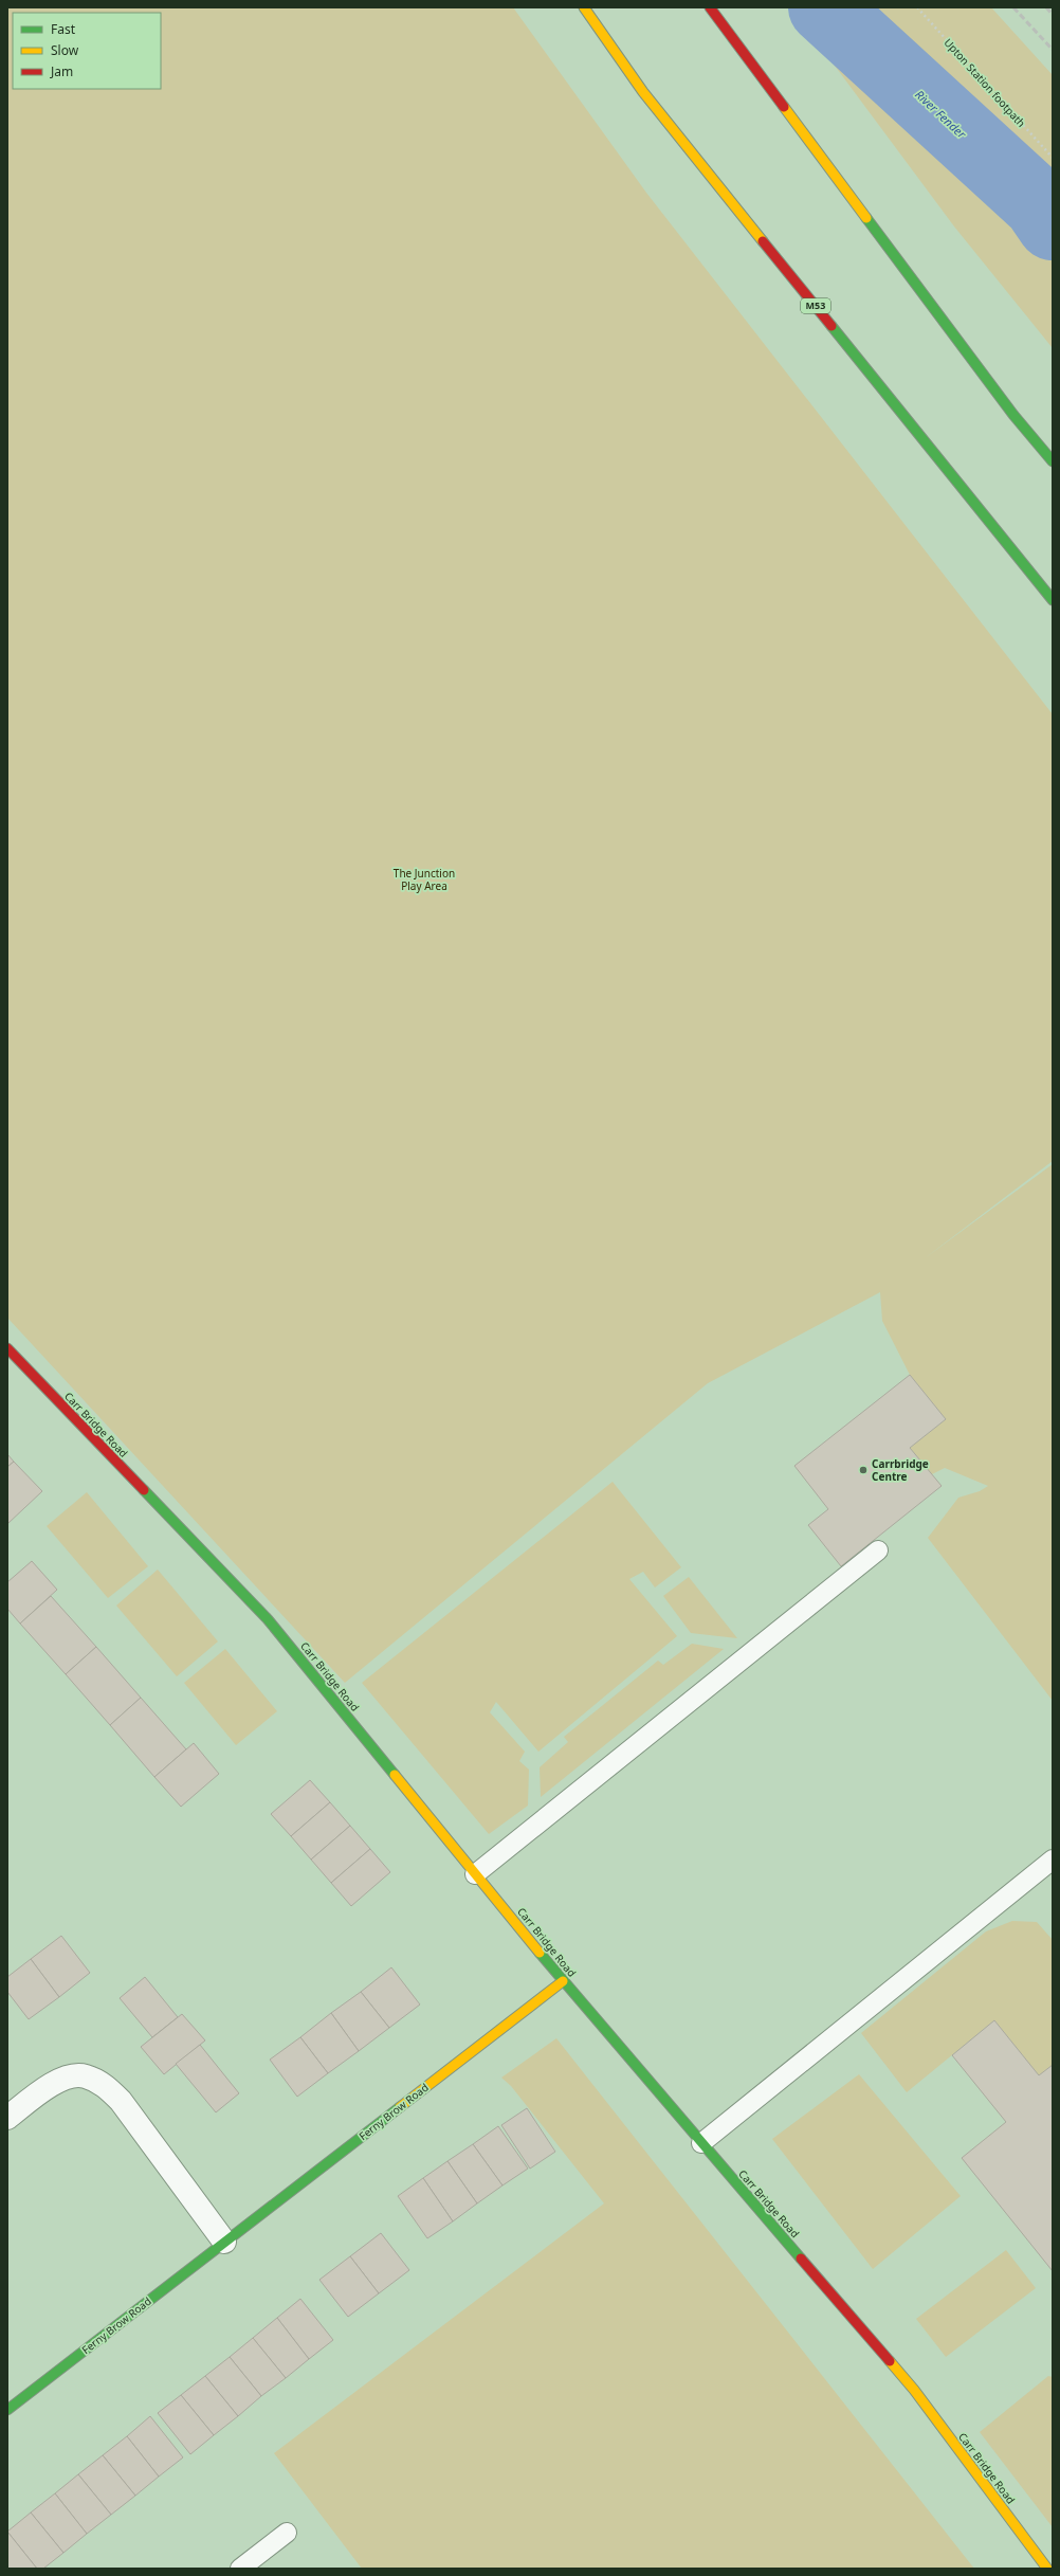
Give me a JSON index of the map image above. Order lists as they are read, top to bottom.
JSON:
{
  "streets": {
    "main road": ["M53", "Carr Bridge Road", "Ferny Brow Road"],
    "path": ["Upton Station footpath"]
  },
  "crossings": [
    ["Carr Bridge Road", "Ferny Brow Road"]
  ],
  "water": ["River Fender"],
  "parks": ["The Junction Play Area"],
  "places": ["Carrbridge Centre"],
  "legend": ["Fast", "Slow", "Jam"]
}
